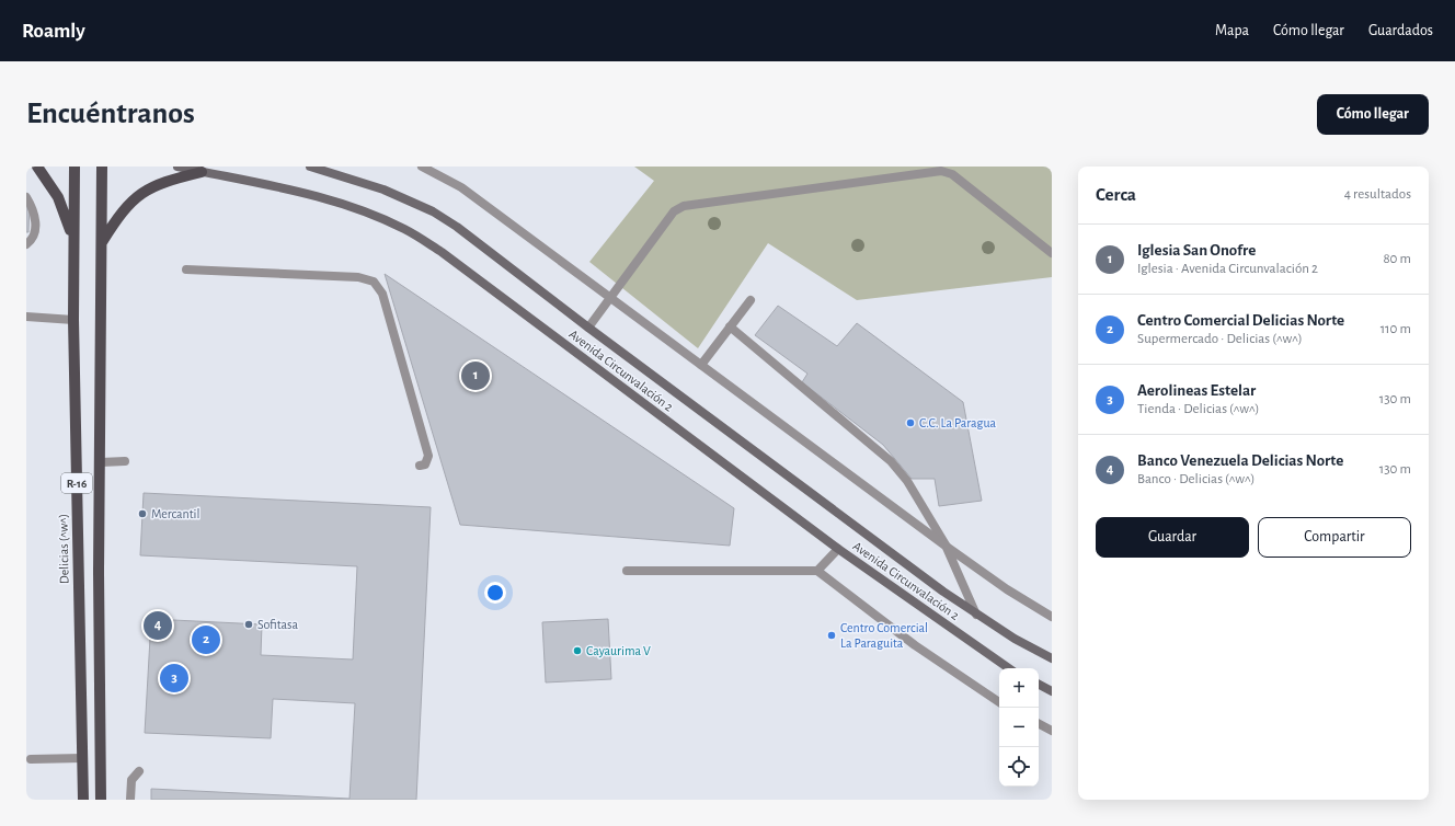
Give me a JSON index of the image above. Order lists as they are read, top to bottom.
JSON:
{
  "streets": {
    "main road": ["Avenida Circunvalación 2", "R-16", "Delicias (^w^)"]
  },
  "places": [
    "C.C. La Paragua",
    "Mercantil",
    "Sofitasa",
    "Centro Comercial La Paraguita",
    "Cayaurima V"
  ],
  "page": {
    "header": "Roamly",
    "nav": ["Mapa", "Cómo llegar", "Guardados"],
    "buttons": [
      "Cómo llegar",
      ["Guardar", "Compartir"]
    ],
    "title": "Encuéntranos",
    "heading": ["Cerca", "4 resultados"],
    "list": [
      {
        "mark": "1",
        "name": "Iglesia San Onofre",
        "note": "Iglesia · Avenida Circunvalación 2",
        "value": "80 m"
      },
      {
        "mark": "2",
        "name": "Centro Comercial Delicias Norte",
        "note": "Supermercado · Delicias (^w^)",
        "value": "110 m"
      },
      {
        "mark": "3",
        "name": "Aerolineas Estelar",
        "note": "Tienda · Delicias (^w^)",
        "value": "130 m"
      },
      {
        "mark": "4",
        "name": "Banco Venezuela Delicias Norte",
        "note": "Banco · Delicias (^w^)",
        "value": "130 m"
      }
    ],
    "pins": [
      "1",
      "4",
      "2",
      "3"
    ],
    "map_buttons": ["+", "−"]
  }
}
